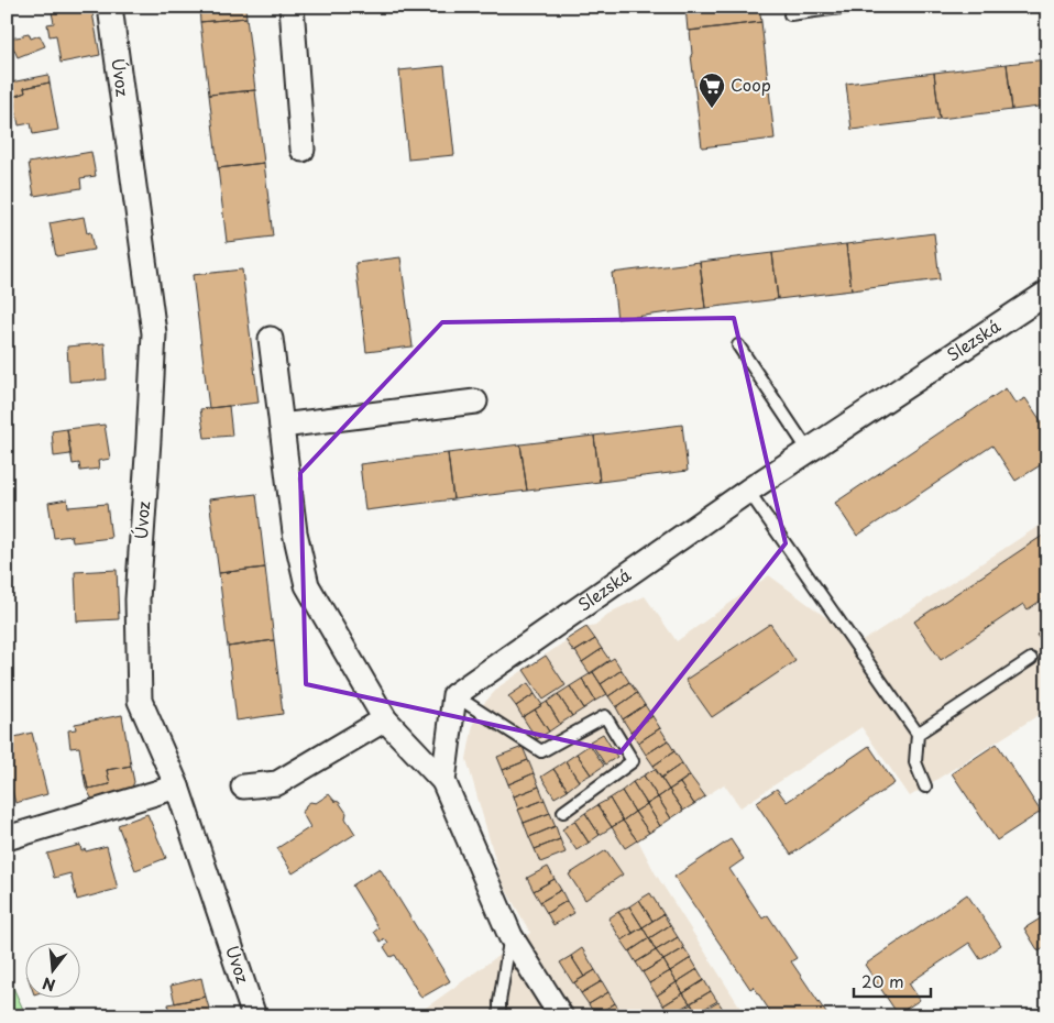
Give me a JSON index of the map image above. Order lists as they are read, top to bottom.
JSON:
{
  "streets": {
    "street": ["Úvoz", "Slezská"]
  },
  "places": {
    "supermarket": ["Coop"]
  },
  "scale_bar": "20 m",
  "north": "bottom"
}
